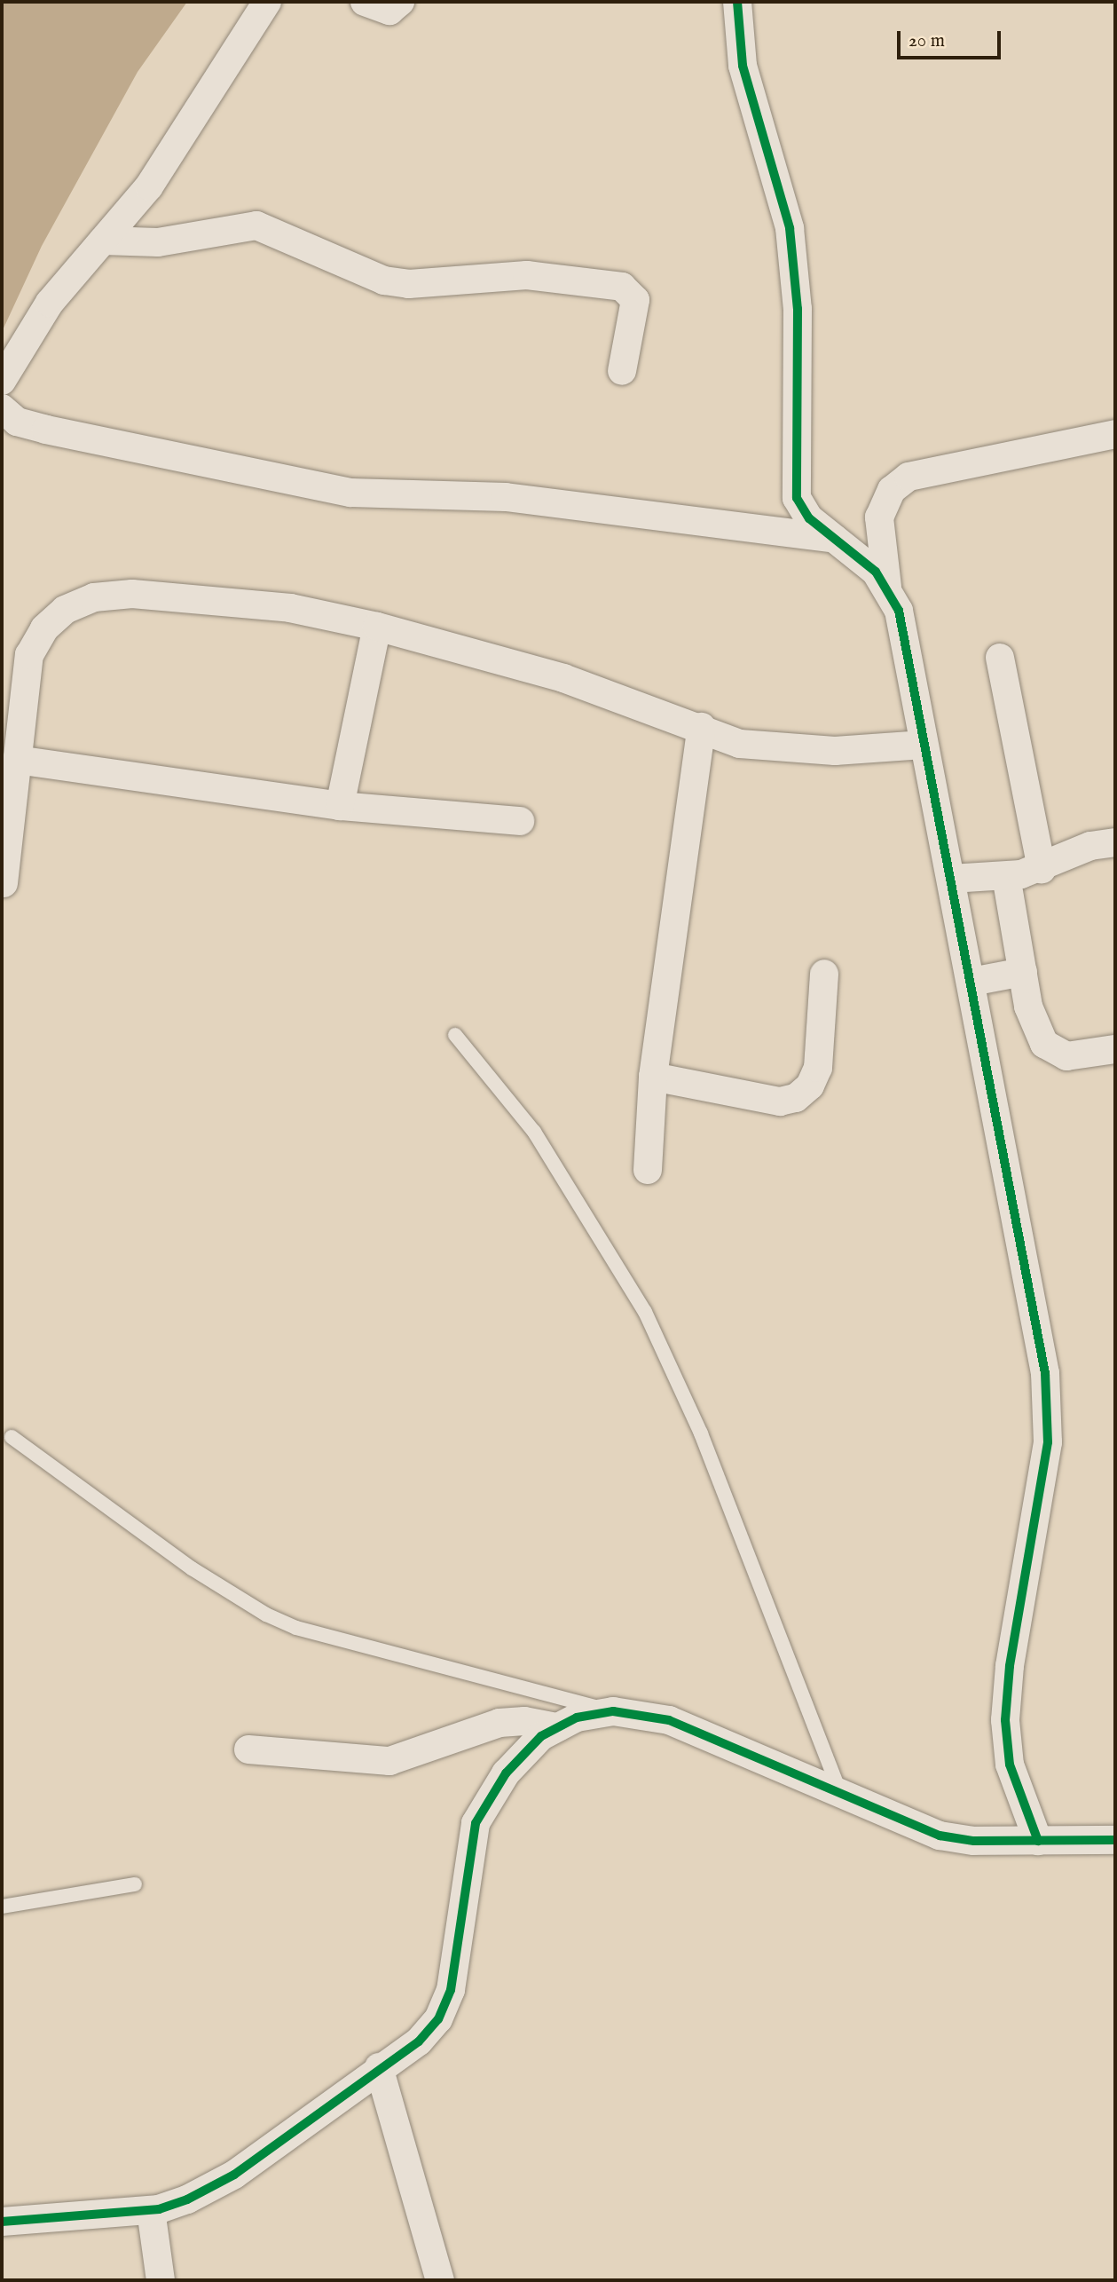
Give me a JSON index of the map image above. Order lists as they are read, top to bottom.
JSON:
{
  "scale_bar": "20 m"
}
